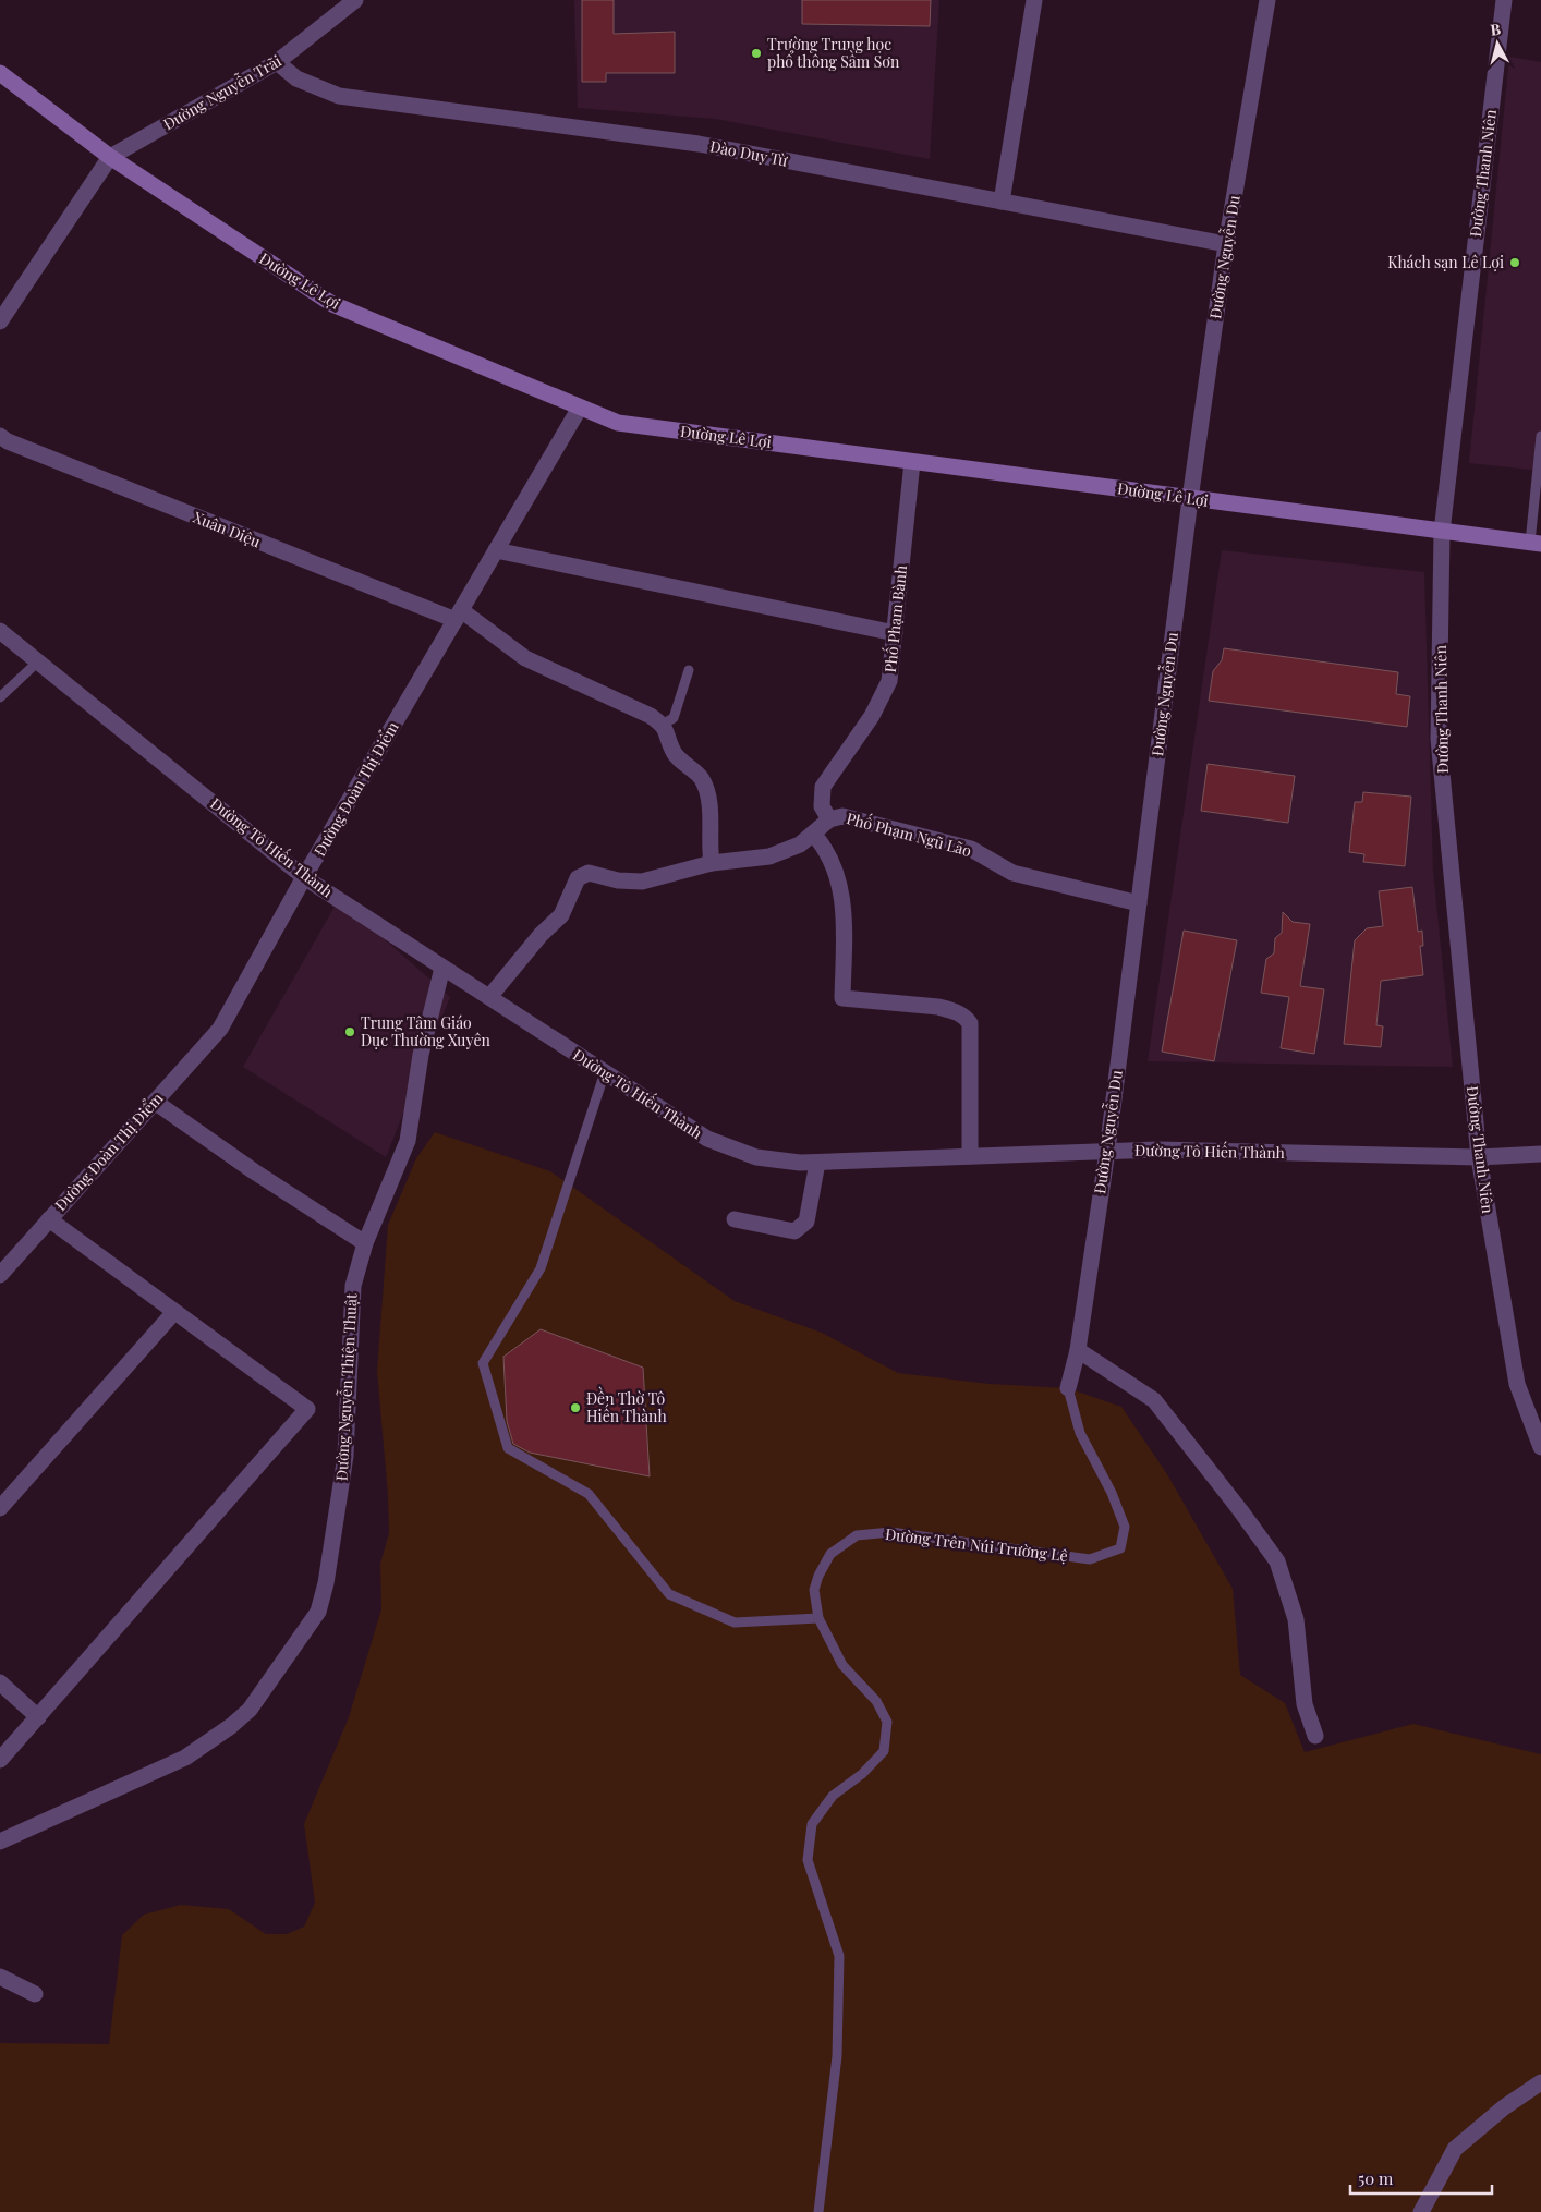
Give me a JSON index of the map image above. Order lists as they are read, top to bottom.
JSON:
{
  "streets": {
    "main road": ["Đường Lê Lợi"],
    "street": [
      "Đường Nguyễn Trãi",
      "Đào Duy Từ",
      "Đường Thanh Niên",
      "Đường Nguyễn Du",
      "Xuân Diệu",
      "Phố Phạm Bành",
      "Đường Đoàn Thị Điểm",
      "Phố Phạm Ngũ Lão",
      "Đường Tô Hiến Thành",
      "Đường Nguyễn Thiện Thuật"
    ],
    "lane": ["Đường Trên Núi Trường Lệ"]
  },
  "crossings": [
    ["Đường Nguyễn Trãi", "Đào Duy Từ"],
    ["Đường Nguyễn Trãi", "Đường Lê Lợi"],
    ["Đào Duy Từ", "Đường Nguyễn Du"],
    ["Đường Thanh Niên", "Đường Lê Lợi"],
    ["Đường Thanh Niên", "Đường Tô Hiến Thành"],
    ["Đường Nguyễn Du", "Đường Lê Lợi"],
    ["Đường Nguyễn Du", "Phố Phạm Ngũ Lão"],
    ["Đường Nguyễn Du", "Đường Tô Hiến Thành"],
    ["Đường Nguyễn Du", "Đường Trên Núi Trường Lệ"],
    ["Đường Lê Lợi", "Phố Phạm Bành"],
    ["Đường Lê Lợi", "Đường Đoàn Thị Điểm"],
    ["Xuân Diệu", "Đường Đoàn Thị Điểm"],
    ["Phố Phạm Bành", "Phố Phạm Ngũ Lão"],
    ["Đường Đoàn Thị Điểm", "Đường Tô Hiến Thành"],
    ["Phố Phạm Ngũ Lão", "Đường Tô Hiến Thành"],
    ["Đường Tô Hiến Thành", "Đường Nguyễn Thiện Thuật"]
  ],
  "places": [
    "Trường Trung học phổ thông Sầm Sơn",
    "Khách sạn Lê Lợi",
    "Trung Tâm Giáo Dục Thường Xuyên",
    "Đền Thờ Tô Hiến Thành"
  ],
  "scale_bar": "50 m",
  "north": "top"
}
